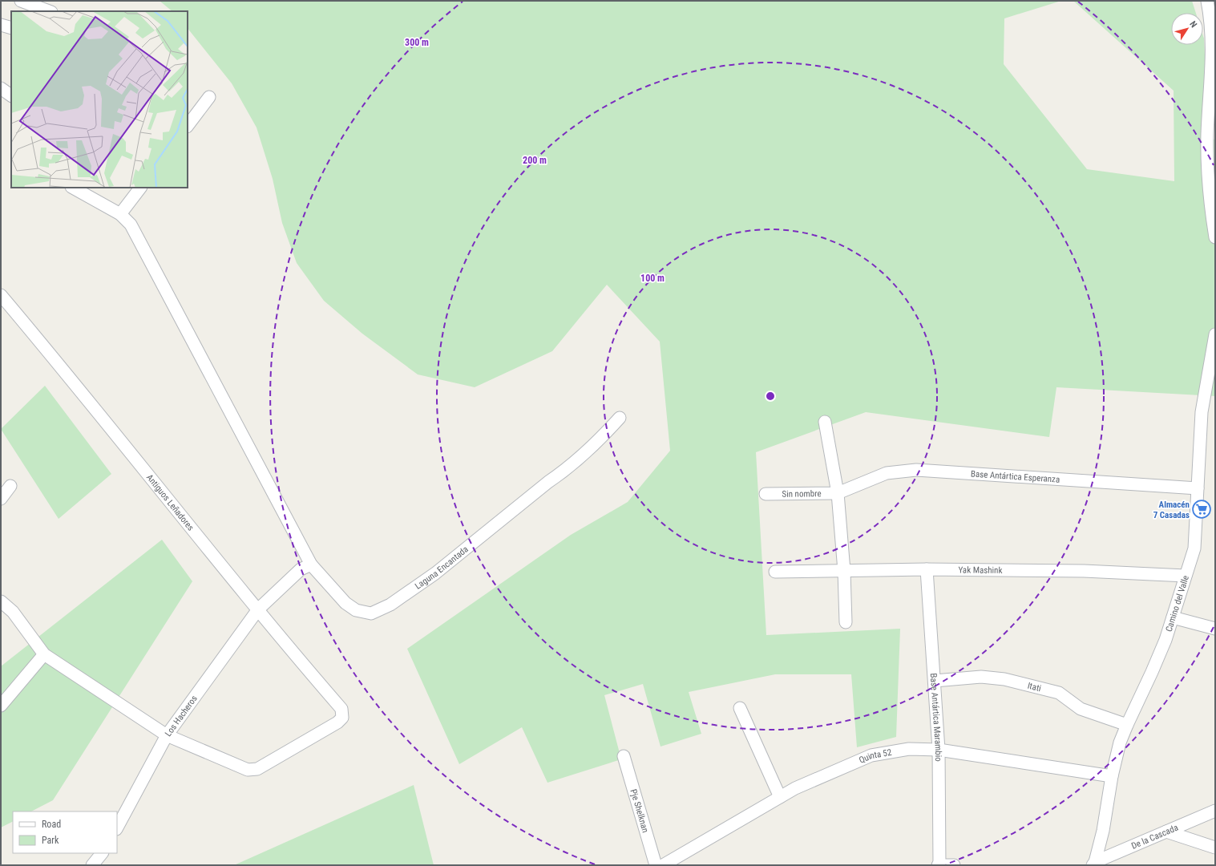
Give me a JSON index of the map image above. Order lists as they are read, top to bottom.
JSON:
{
  "streets": {
    "street": [
      "Base Antártica Esperanza",
      "Sin nombre",
      "Antiguos Leñadores",
      "Laguna Encantada",
      "Yak Mashink",
      "Camino del Valle",
      "Itati",
      "Los Hacheros",
      "Base Antártica Marambio",
      "Quinta 52",
      "Pje Shelknan",
      "De la Cascada"
    ]
  },
  "crossings": [
    ["Base Antártica Esperanza", "Sin nombre"],
    ["Base Antártica Esperanza", "Camino del Valle"],
    ["Antiguos Leñadores", "Los Hacheros"],
    ["Yak Mashink", "Camino del Valle"],
    ["Yak Mashink", "Base Antártica Marambio"],
    ["Camino del Valle", "Itati"],
    ["Camino del Valle", "Quinta 52"],
    ["Camino del Valle", "De la Cascada"],
    ["Itati", "Base Antártica Marambio"],
    ["Base Antártica Marambio", "Quinta 52"]
  ],
  "places": {
    "supermarket": ["Almacén 7 Casadas"]
  },
  "legend": ["Road", "Park"],
  "north": "top right",
  "rings": ["300 m", "200 m", "100 m"]
}
